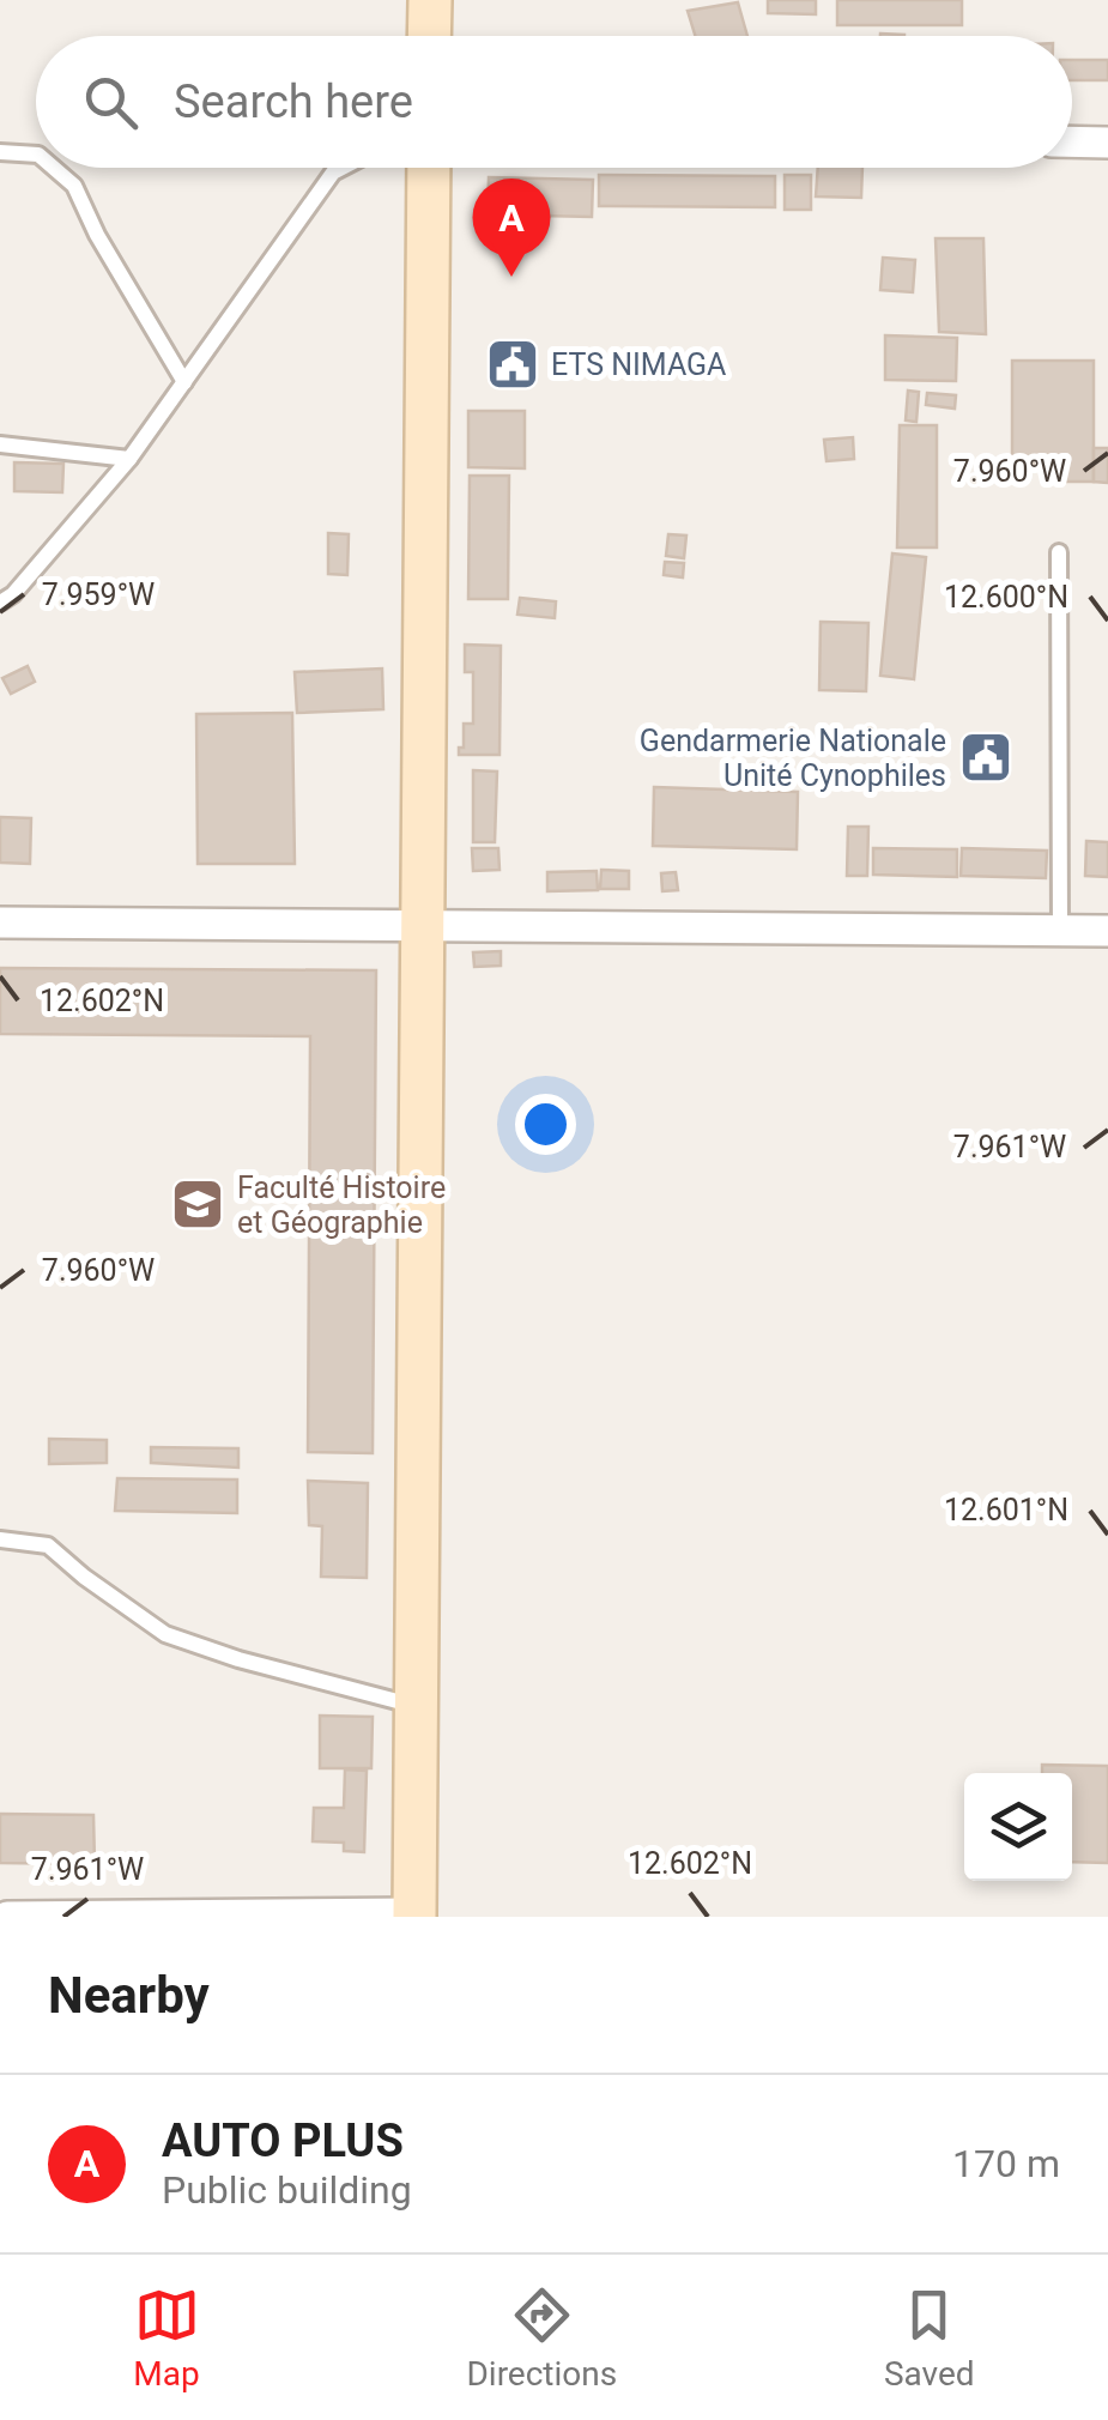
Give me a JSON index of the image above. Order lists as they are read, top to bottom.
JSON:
{
  "places": {
    "public building": ["ETS NIMAGA", "Gendarmerie Nationale Unité Cynophiles"],
    "school or university": ["Faculté Histoire et Géographie"]
  },
  "page": {
    "search": "Search here",
    "pins": "A",
    "heading": "Nearby",
    "list": [
      {
        "mark": "A",
        "name": "AUTO PLUS",
        "note": "Public building",
        "value": "170 m"
      }
    ],
    "nav": ["Map", "Directions", "Saved"]
  },
  "coordinates": [
    "7.960°W",
    "7.959°W",
    "12.600°N",
    "12.602°N",
    "7.961°W",
    "12.601°N"
  ]
}
